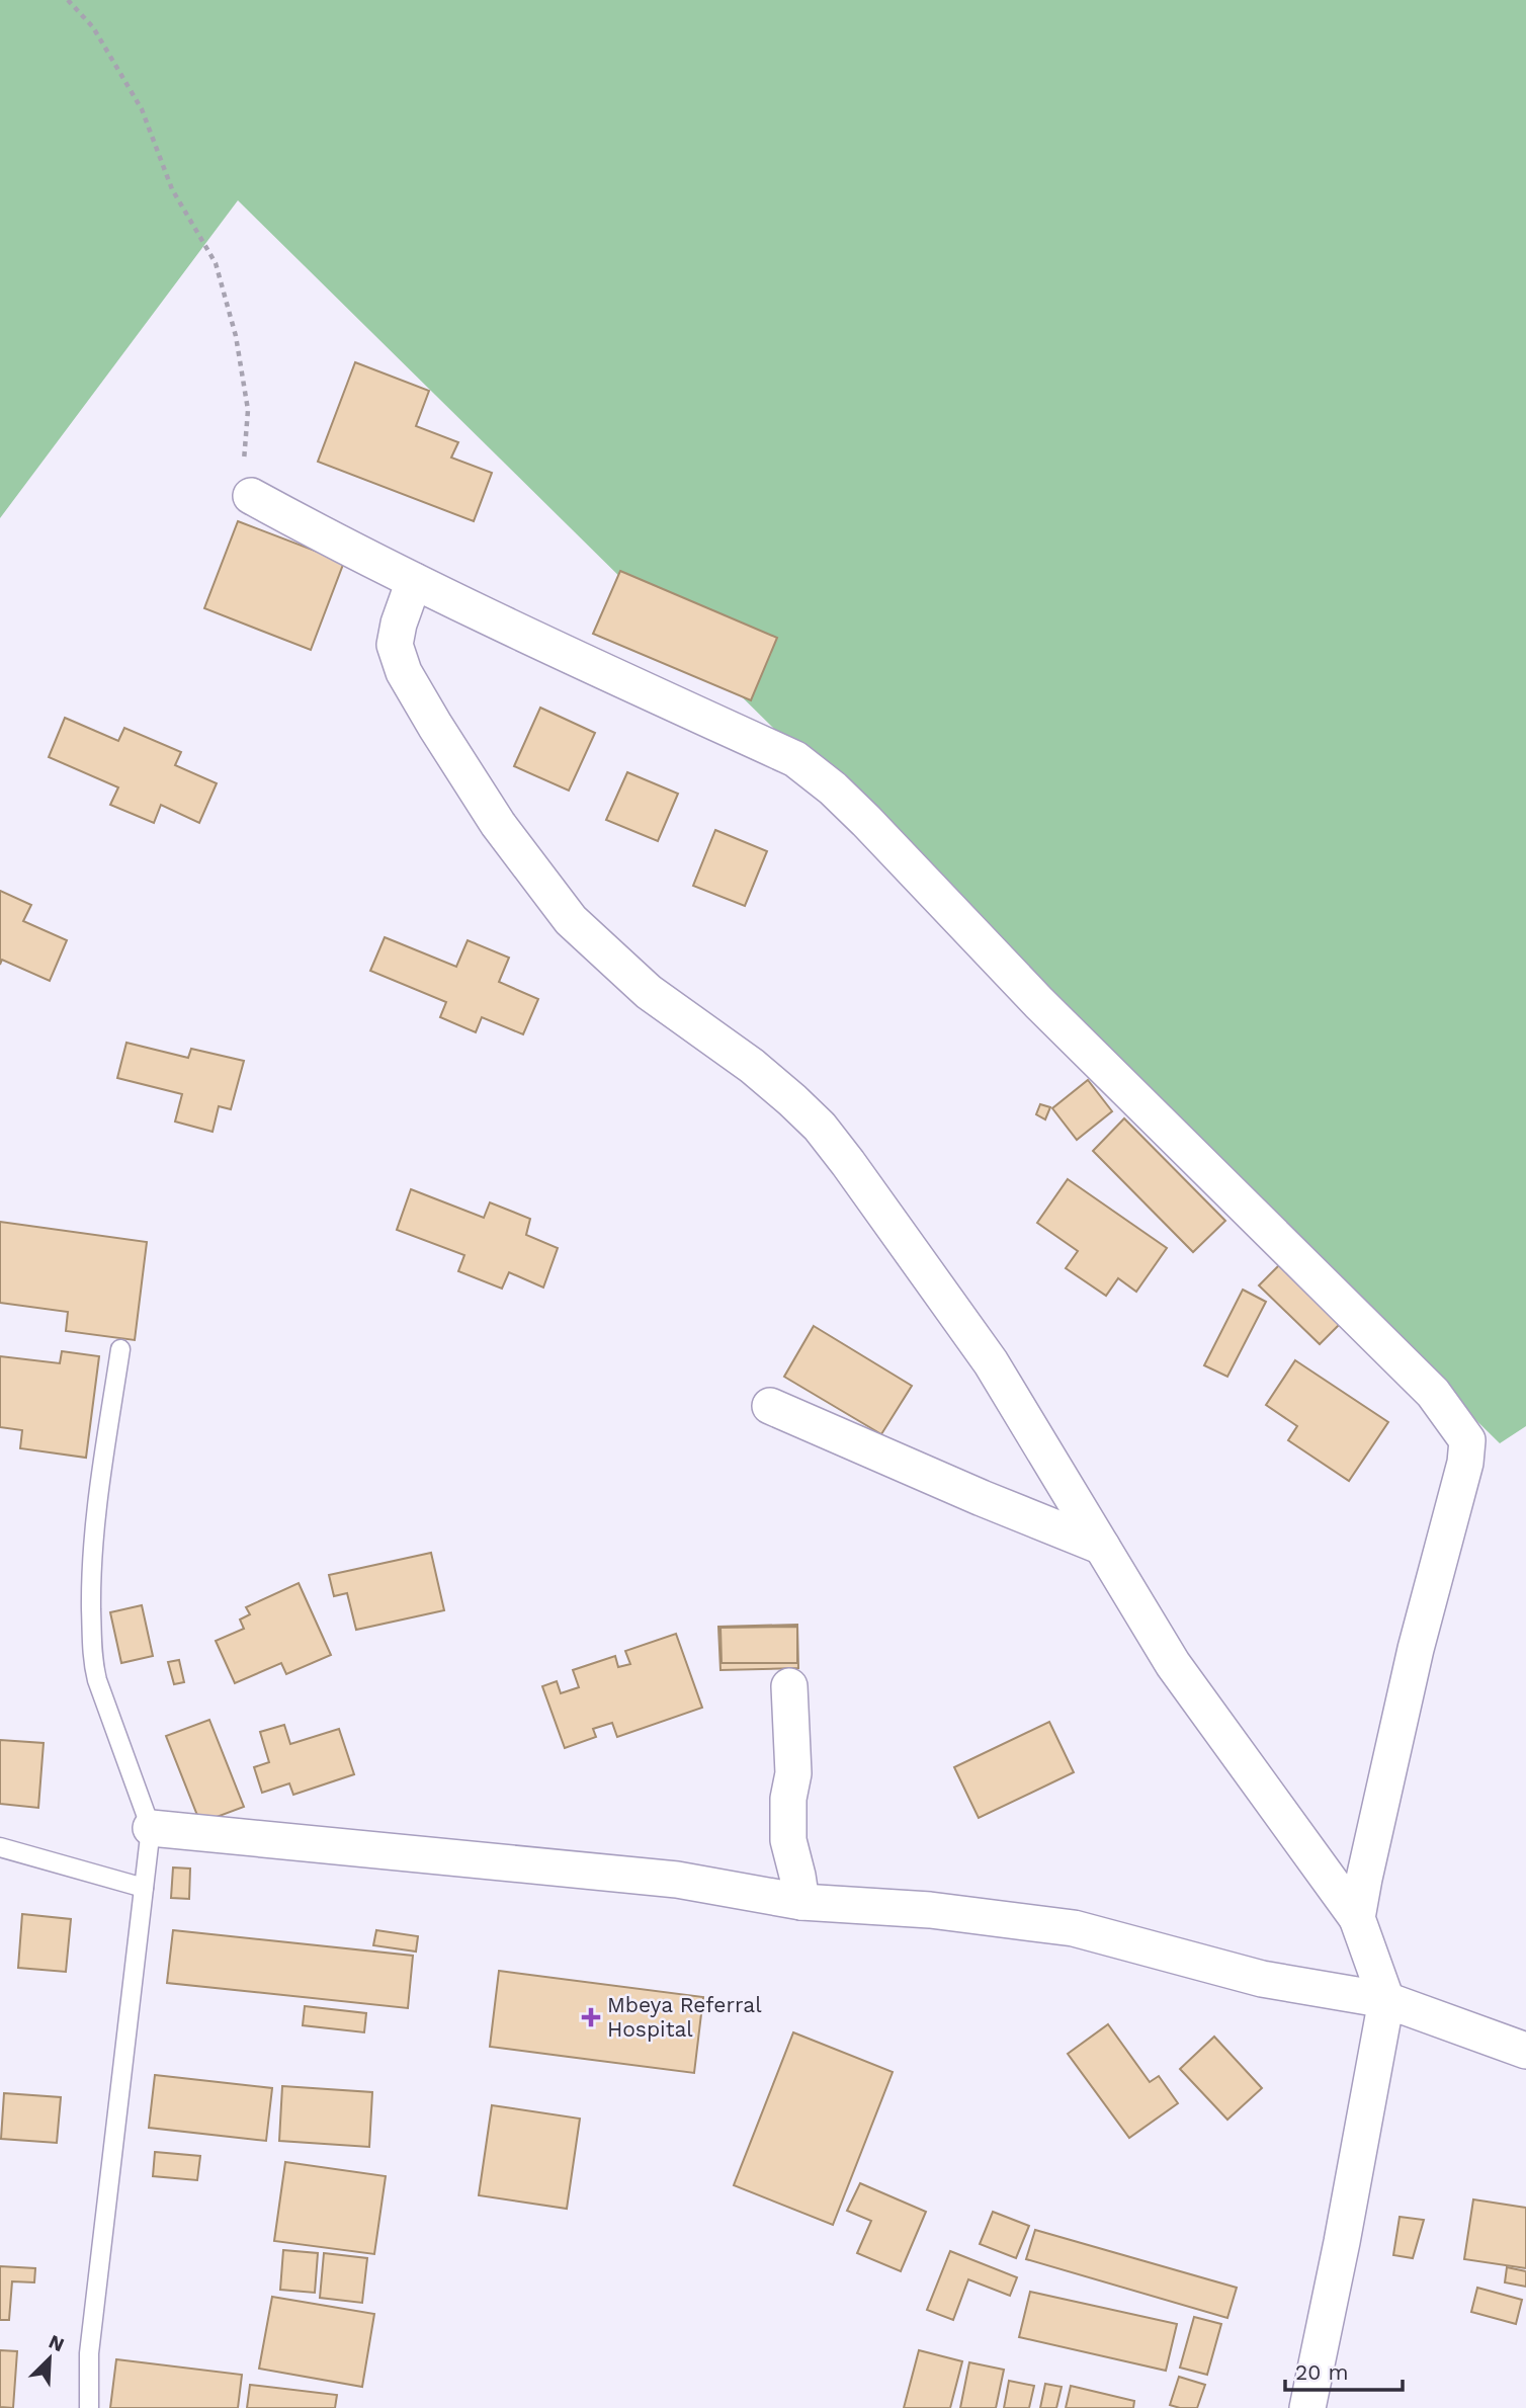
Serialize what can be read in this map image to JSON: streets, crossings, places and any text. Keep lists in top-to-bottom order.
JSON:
{
  "places": {
    "health": ["Mbeya Referral Hospital"]
  },
  "scale_bar": "20 m",
  "north": "top right"
}
